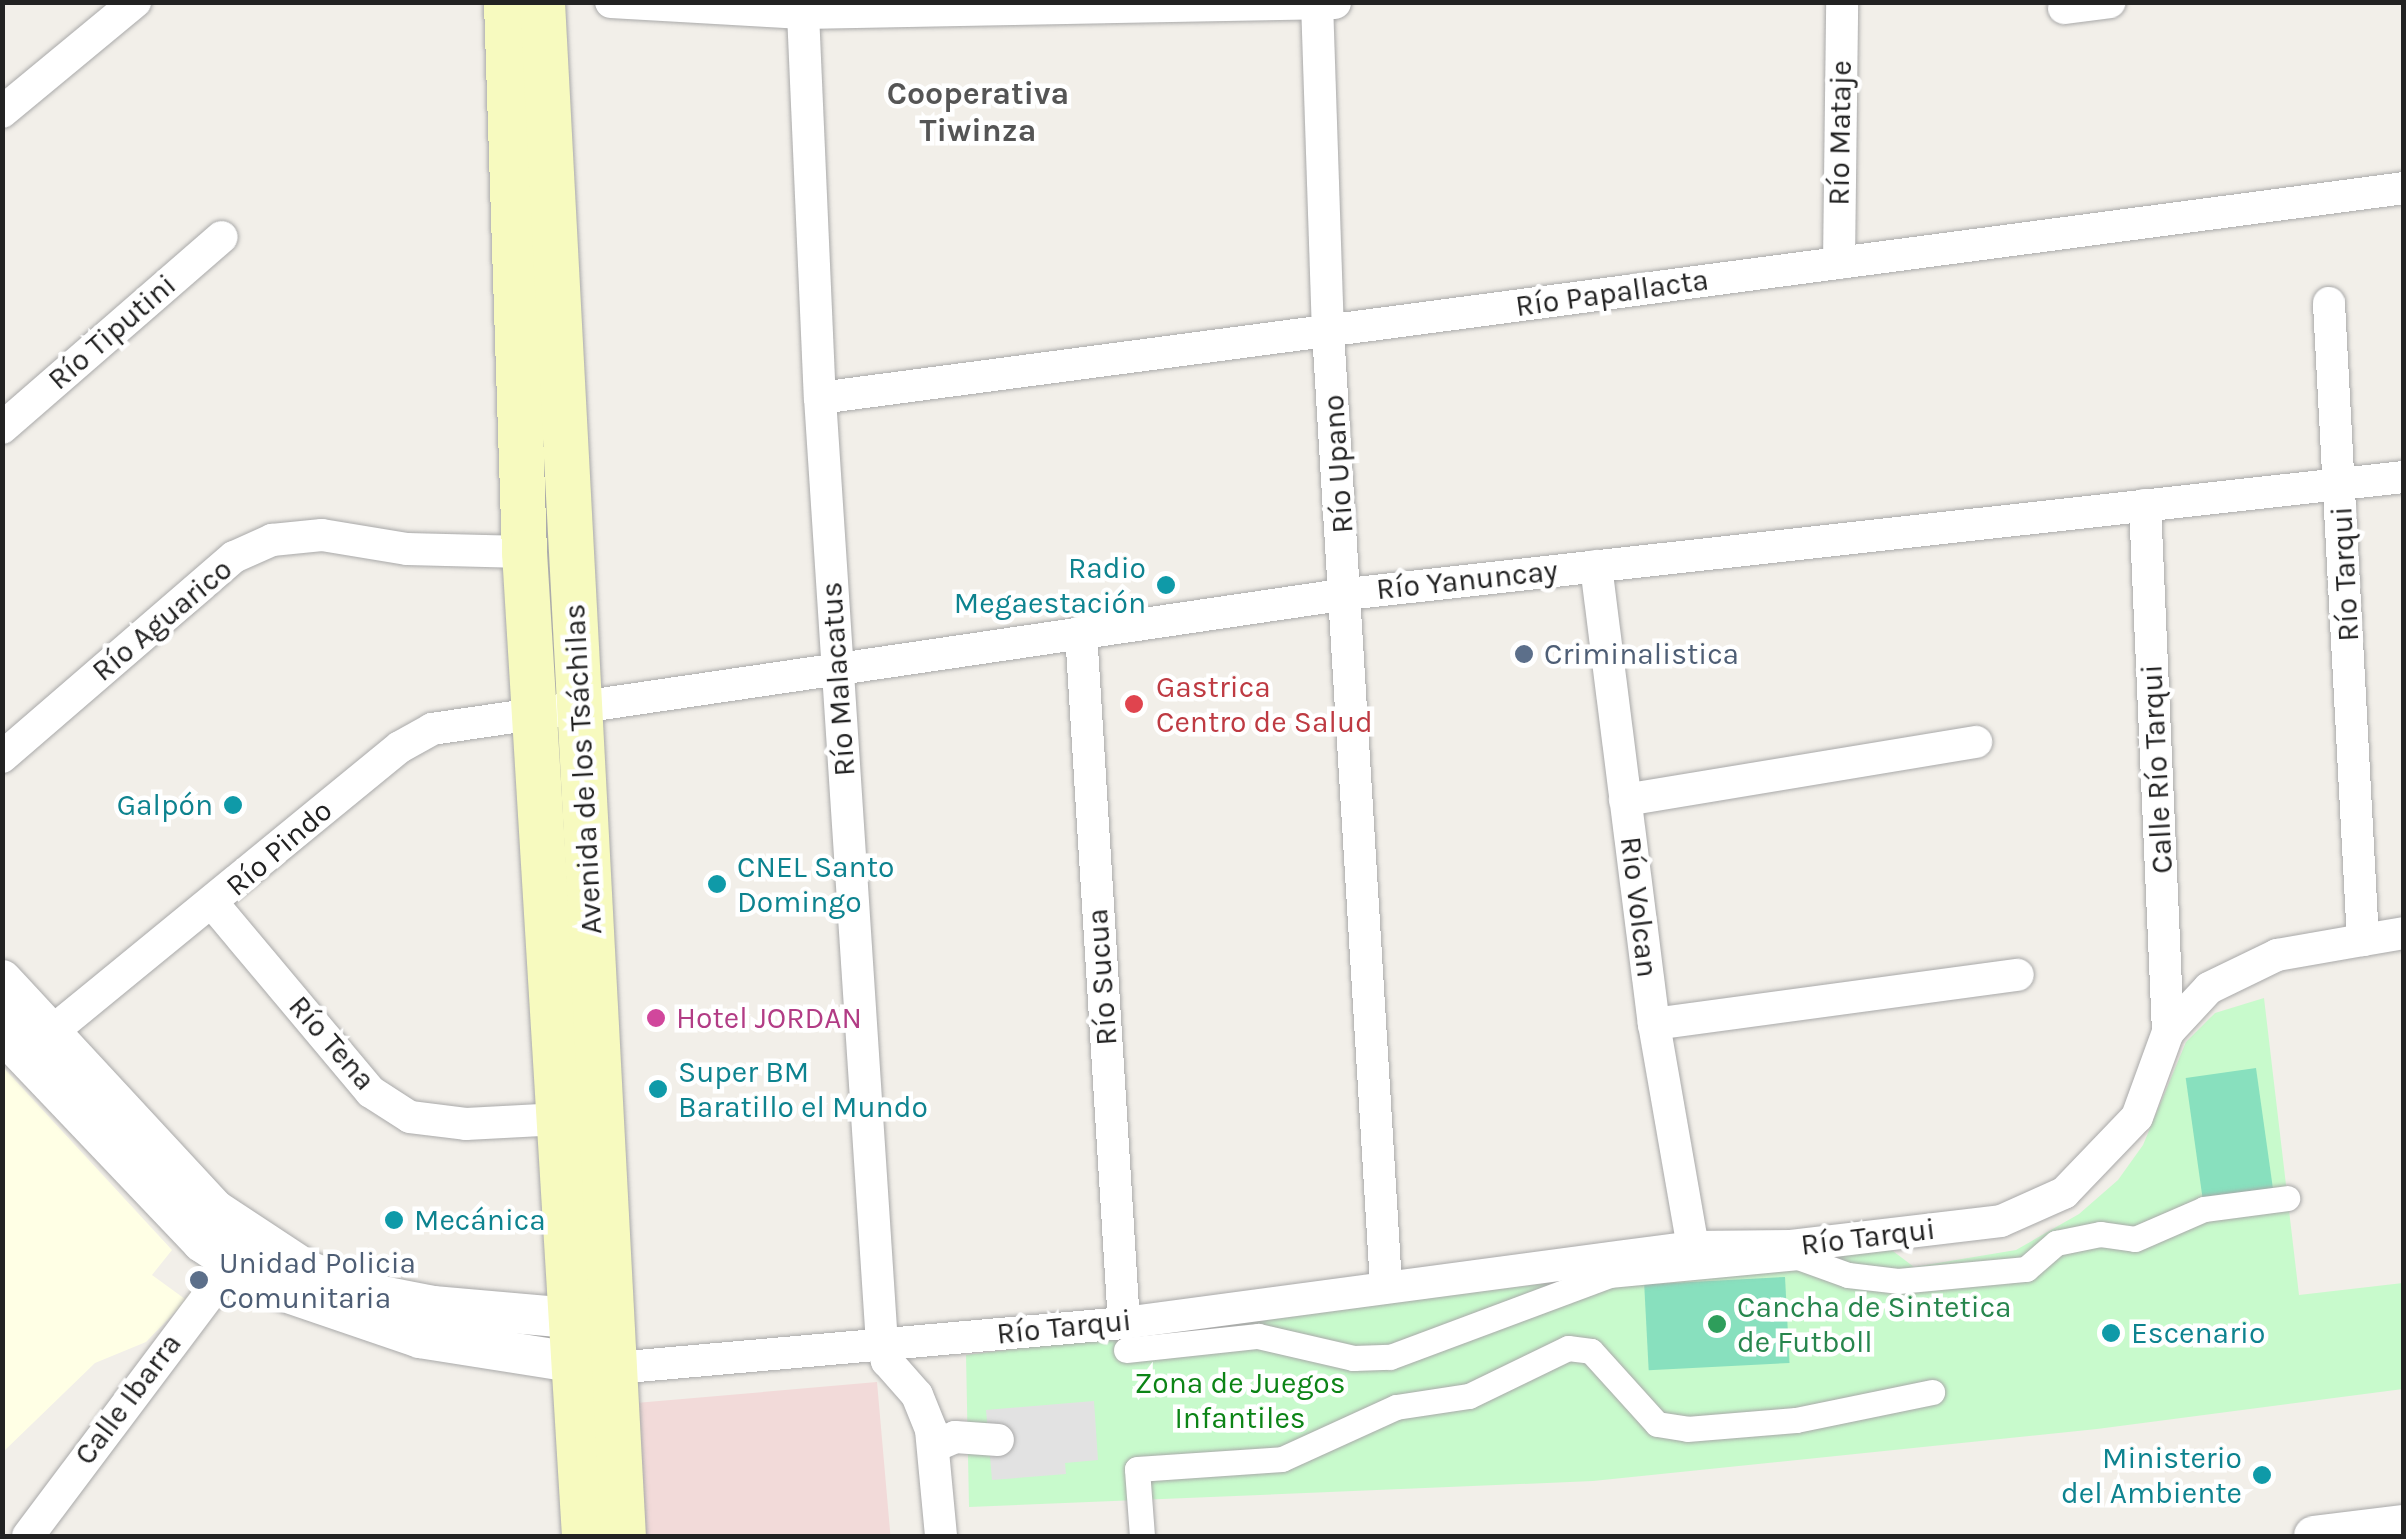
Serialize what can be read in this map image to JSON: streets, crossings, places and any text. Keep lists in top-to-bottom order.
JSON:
{
  "streets": {
    "main road": ["Avenida de los Tsáchilas"],
    "street": [
      "Río Mataje",
      "Río Papallacta",
      "Río Tiputini",
      "Río Upano",
      "Río Tarqui",
      "Río Yanuncay",
      "Río Aguarico",
      "Río Malacatus",
      "Calle Río Tarqui",
      "Río Pindo",
      "Río Volcan",
      "Río Sucua",
      "Río Tena",
      "Calle Ibarra"
    ]
  },
  "crossings": [
    ["Río Mataje", "Río Papallacta"],
    ["Río Papallacta", "Río Upano"],
    ["Río Papallacta", "Río Malacatus"],
    ["Río Upano", "Río Tarqui"],
    ["Río Upano", "Río Yanuncay"],
    ["Río Tarqui", "Río Yanuncay"],
    ["Río Tarqui", "Río Malacatus"],
    ["Río Tarqui", "Avenida de los Tsáchilas"],
    ["Río Tarqui", "Calle Río Tarqui"],
    ["Río Tarqui", "Río Volcan"],
    ["Río Tarqui", "Río Sucua"],
    ["Río Yanuncay", "Río Malacatus"],
    ["Río Yanuncay", "Avenida de los Tsáchilas"],
    ["Río Yanuncay", "Calle Río Tarqui"],
    ["Río Yanuncay", "Río Pindo"],
    ["Río Yanuncay", "Río Volcan"],
    ["Río Yanuncay", "Río Sucua"],
    ["Río Aguarico", "Avenida de los Tsáchilas"],
    ["Avenida de los Tsáchilas", "Río Pindo"],
    ["Avenida de los Tsáchilas", "Río Tena"],
    ["Río Pindo", "Río Tena"]
  ],
  "districts": ["Cooperativa Tiwinza"],
  "parks": ["Zona de Juegos Infantiles"],
  "places": [
    "Radio Megaestación",
    "Criminalistica",
    "Gastrica Centro de Salud",
    "Galpón",
    "CNEL Santo Domingo",
    "Hotel JORDAN",
    "Super BM Baratillo el Mundo",
    "Mecánica",
    "Unidad Policia Comunitaria",
    "Cancha de Sintetica de Futboll",
    "Escenario",
    "Ministerio del Ambiente"
  ]
}
